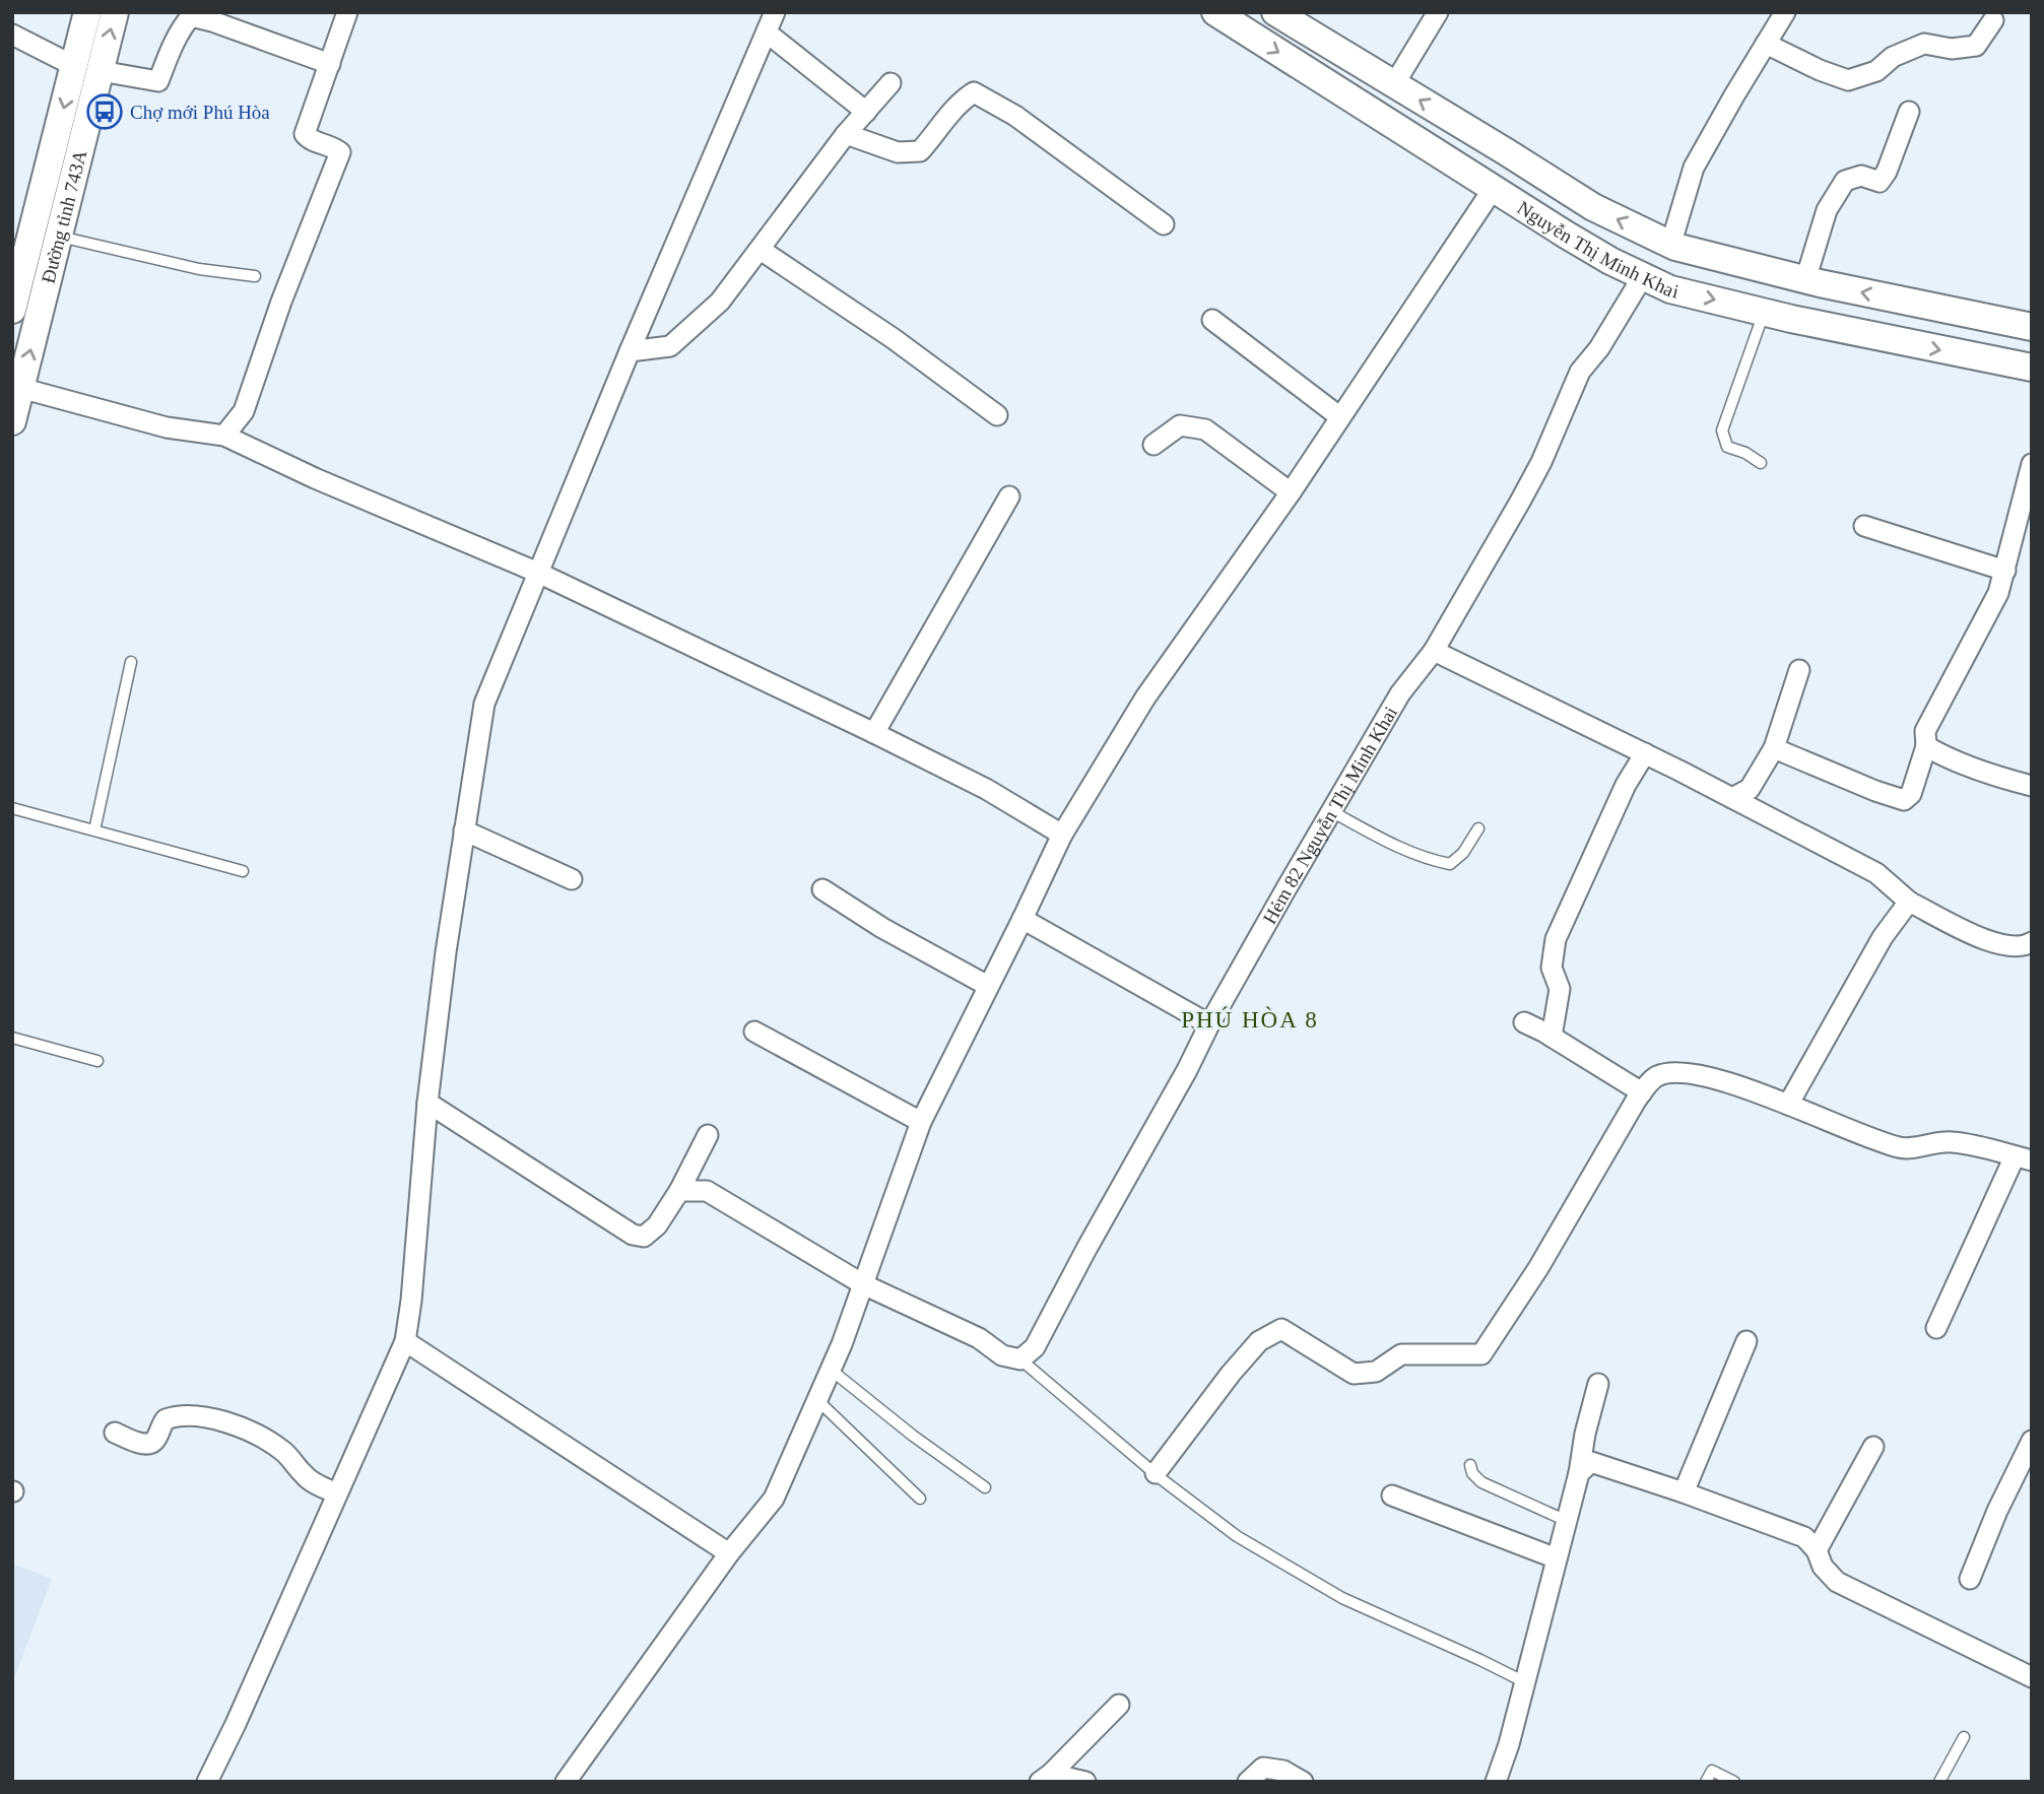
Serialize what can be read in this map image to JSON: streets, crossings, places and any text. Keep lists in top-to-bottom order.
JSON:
{
  "streets": {
    "main road": ["Đường tỉnh 743A", "Nguyễn Thị Minh Khai"],
    "street": ["Hẻm 82 Nguyễn Thị Minh Khai"]
  },
  "crossings": [
    ["Nguyễn Thị Minh Khai", "Hẻm 82 Nguyễn Thị Minh Khai"]
  ],
  "districts": ["PHÚ HÒA 8"],
  "places": {
    "bus stop": ["Chợ mới Phú Hòa"]
  }
}
